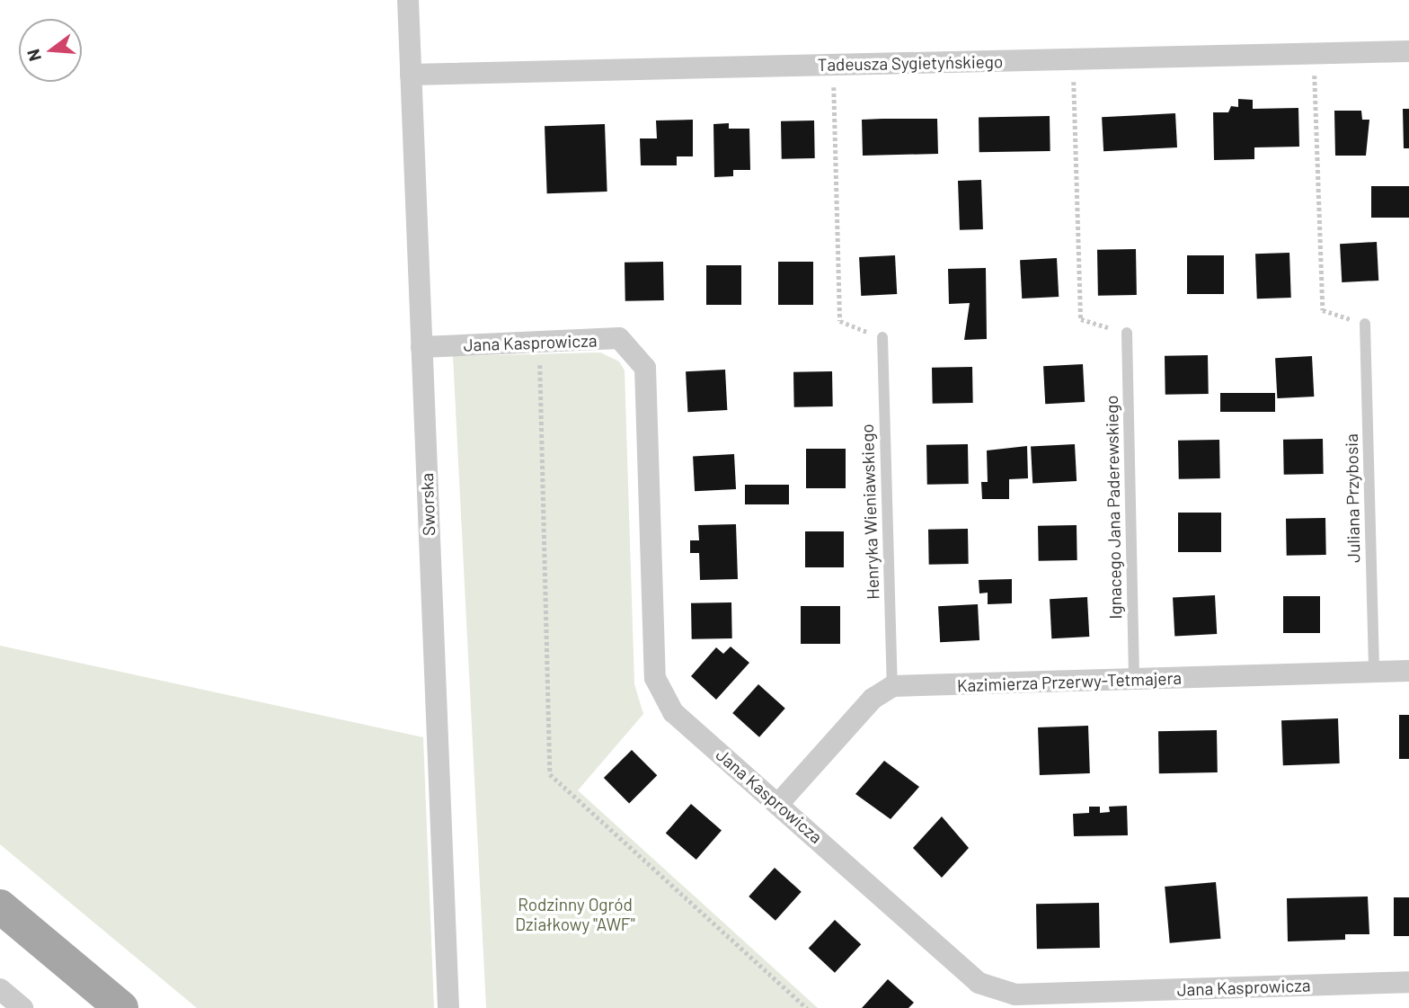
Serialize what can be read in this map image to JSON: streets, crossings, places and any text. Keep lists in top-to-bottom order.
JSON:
{
  "streets": {
    "street": [
      "Tadeusza Sygietyńskiego",
      "Jana Kasprowicza",
      "Sworska",
      "Kazimierza Przerwy-Tetmajera"
    ],
    "lane": ["Juliana Przybosia", "Ignacego Jana Paderewskiego", "Henryka Wieniawskiego"]
  },
  "crossings": [
    ["Tadeusza Sygietyńskiego", "Sworska"],
    ["Jana Kasprowicza", "Sworska"],
    ["Juliana Przybosia", "Kazimierza Przerwy-Tetmajera"],
    ["Ignacego Jana Paderewskiego", "Kazimierza Przerwy-Tetmajera"],
    ["Henryka Wieniawskiego", "Kazimierza Przerwy-Tetmajera"]
  ],
  "parks": ["Rodzinny Ogród Działkowy \"AWF\""],
  "north": "left"
}
